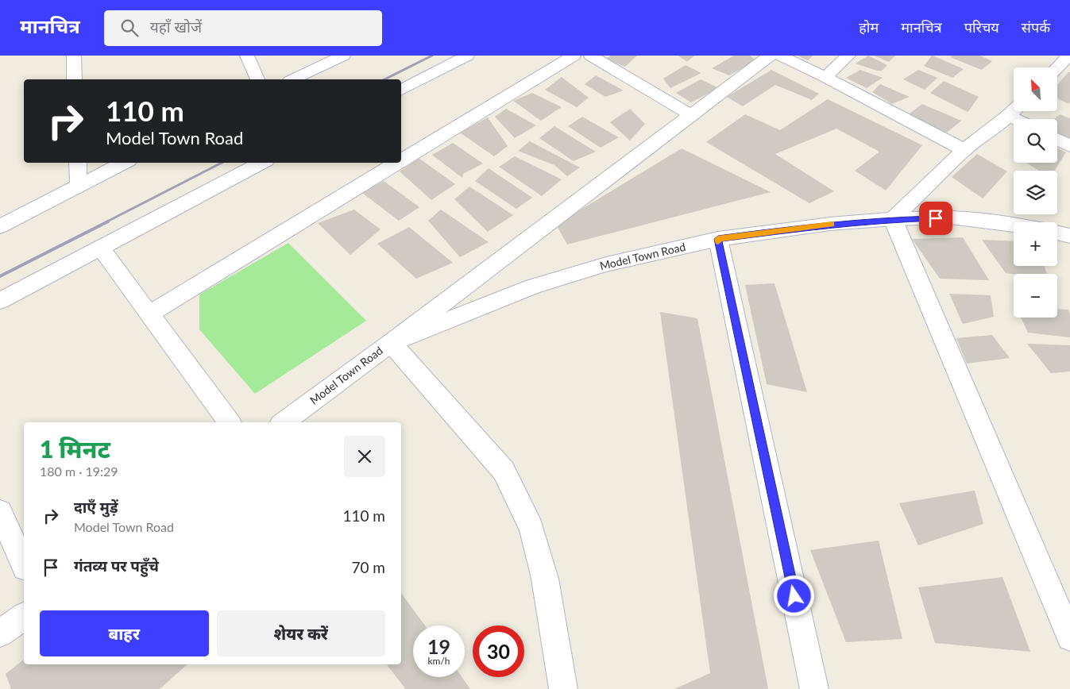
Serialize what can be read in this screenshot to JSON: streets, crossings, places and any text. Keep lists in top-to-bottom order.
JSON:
{
  "streets": {
    "street": ["Model Town Road"]
  },
  "north": "top left",
  "page": {
    "header": "मानचित्र",
    "search": "यहाँ खोजें",
    "nav": [
      "होम",
      "मानचित्र",
      "परिचय",
      "संपर्क"
    ],
    "map_buttons": ["+", "−"],
    "turn": ["110 m", "Model Town Road"],
    "heading": ["1 मिनट", "180 m · 19:29"],
    "list": [
      {
        "name": "दाएँ मुड़ें",
        "note": "Model Town Road",
        "value": "110 m"
      },
      {
        "name": "गंतव्य पर पहुँचे",
        "value": "70 m"
      }
    ],
    "buttons": ["बाहर", "शेयर करें"],
    "speed": "19 km/h",
    "limit": "30"
  }
}
